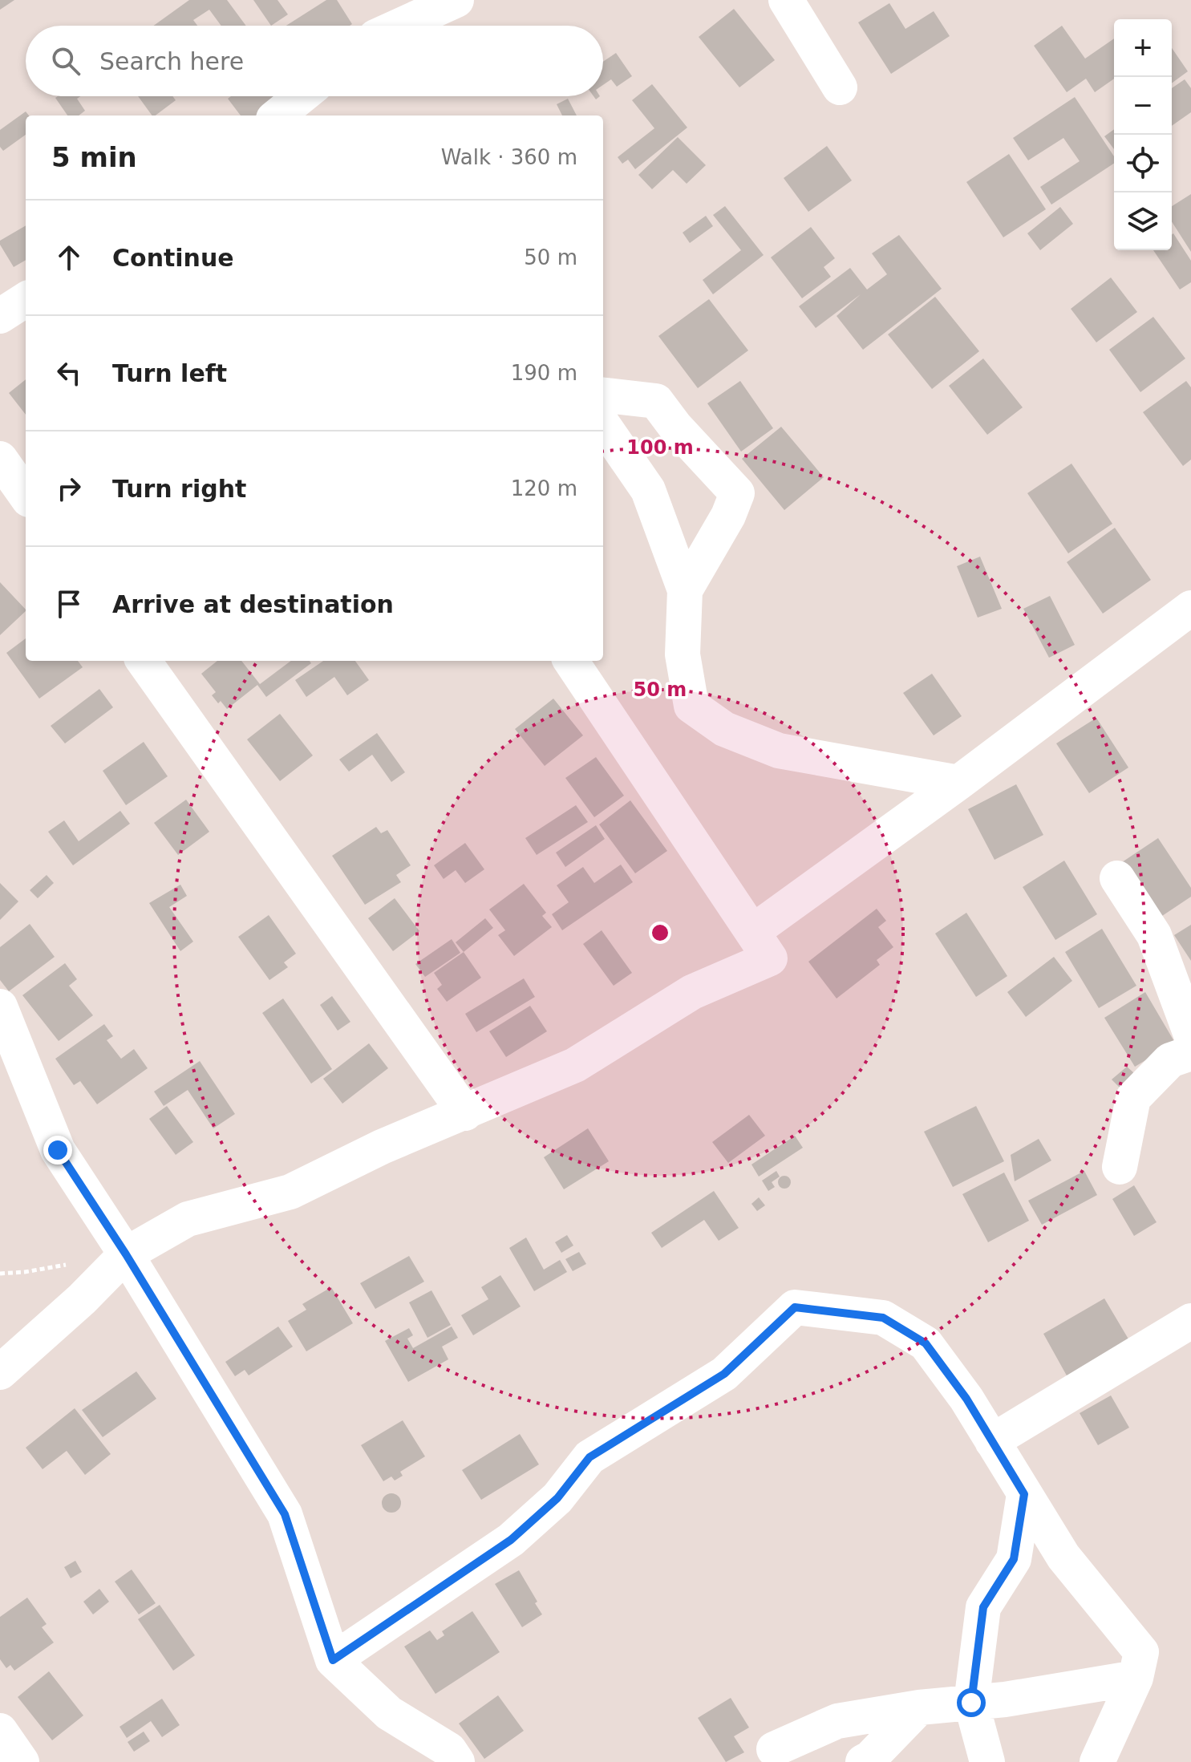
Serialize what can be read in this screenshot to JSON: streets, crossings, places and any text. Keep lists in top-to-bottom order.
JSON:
{
  "page": {
    "map_buttons": ["+", "−"],
    "search": "Search here",
    "heading": ["5 min", "Walk · 360 m"],
    "list": [
      ["Continue", "50 m"],
      ["Turn left", "190 m"],
      ["Turn right", "120 m"],
      "Arrive at destination"
    ]
  },
  "rings": ["100 m", "50 m"]
}
